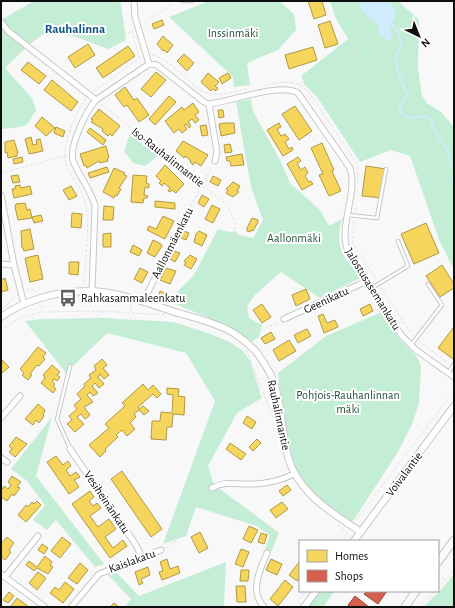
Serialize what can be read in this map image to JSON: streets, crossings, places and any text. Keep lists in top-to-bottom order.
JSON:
{
  "streets": {
    "street": [
      "Aallonmäenkatu",
      "Jalostusasemankatu",
      "Geenikatu",
      "Rauhalinnantie",
      "Voivalantie",
      "Vesiheinänkatu",
      "Kaislakatu"
    ],
    "path": ["Iso-Rauhalinnantie"]
  },
  "crossings": [
    ["Iso-Rauhalinnantie", "Aallonmäenkatu"],
    ["Iso-Rauhalinnantie", "Rauhalinnantie"],
    ["Aallonmäenkatu", "Rauhalinnantie"],
    ["Jalostusasemankatu", "Geenikatu"],
    ["Rauhalinnantie", "Voivalantie"],
    ["Vesiheinänkatu", "Kaislakatu"]
  ],
  "districts": ["Rauhalinna"],
  "parks": ["Inssinmäki", "Aallonmäki", "Pohjois-Rauhanlinnan mäki"],
  "places": {
    "bus stop": ["Rahkasammaleenkatu"]
  },
  "legend": ["Homes", "Shops"],
  "north": "bottom right"
}
